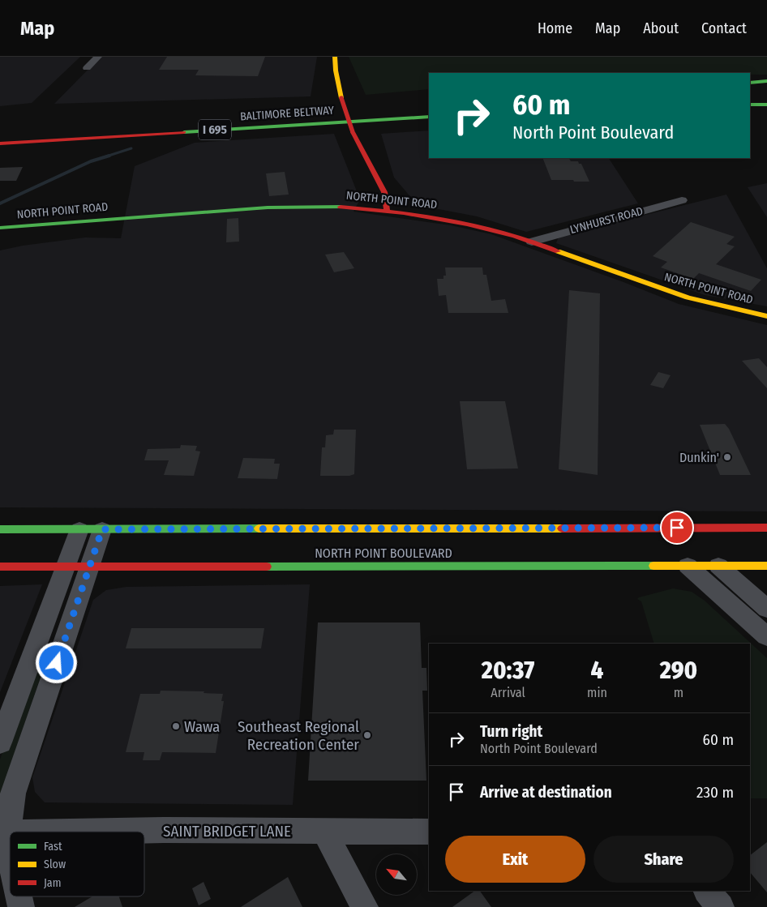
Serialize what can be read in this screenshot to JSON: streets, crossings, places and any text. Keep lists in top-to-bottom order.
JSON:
{
  "streets": {
    "main road": [
      "BALTIMORE BELTWAY",
      "I 695",
      "NORTH POINT ROAD",
      "NORTH POINT BOULEVARD"
    ],
    "street": ["LYNHURST ROAD", "SAINT BRIDGET LANE"]
  },
  "crossings": [
    ["NORTH POINT ROAD", "LYNHURST ROAD"]
  ],
  "places": ["Dunkin'", "Wawa", "Southeast Regional Recreation Center"],
  "legend": ["Fast", "Slow", "Jam"],
  "north": "top left",
  "page": {
    "header": "Map",
    "nav": [
      "Home",
      "Map",
      "About",
      "Contact"
    ],
    "turn": ["60 m", "North Point Boulevard"],
    "eta": [
      "20:37",
      "Arrival",
      "4",
      "min",
      "290",
      "m"
    ],
    "list": [
      {
        "name": "Turn right",
        "note": "North Point Boulevard",
        "value": "60 m"
      },
      {
        "name": "Arrive at destination",
        "value": "230 m"
      }
    ],
    "buttons": ["Exit", "Share"]
  }
}
